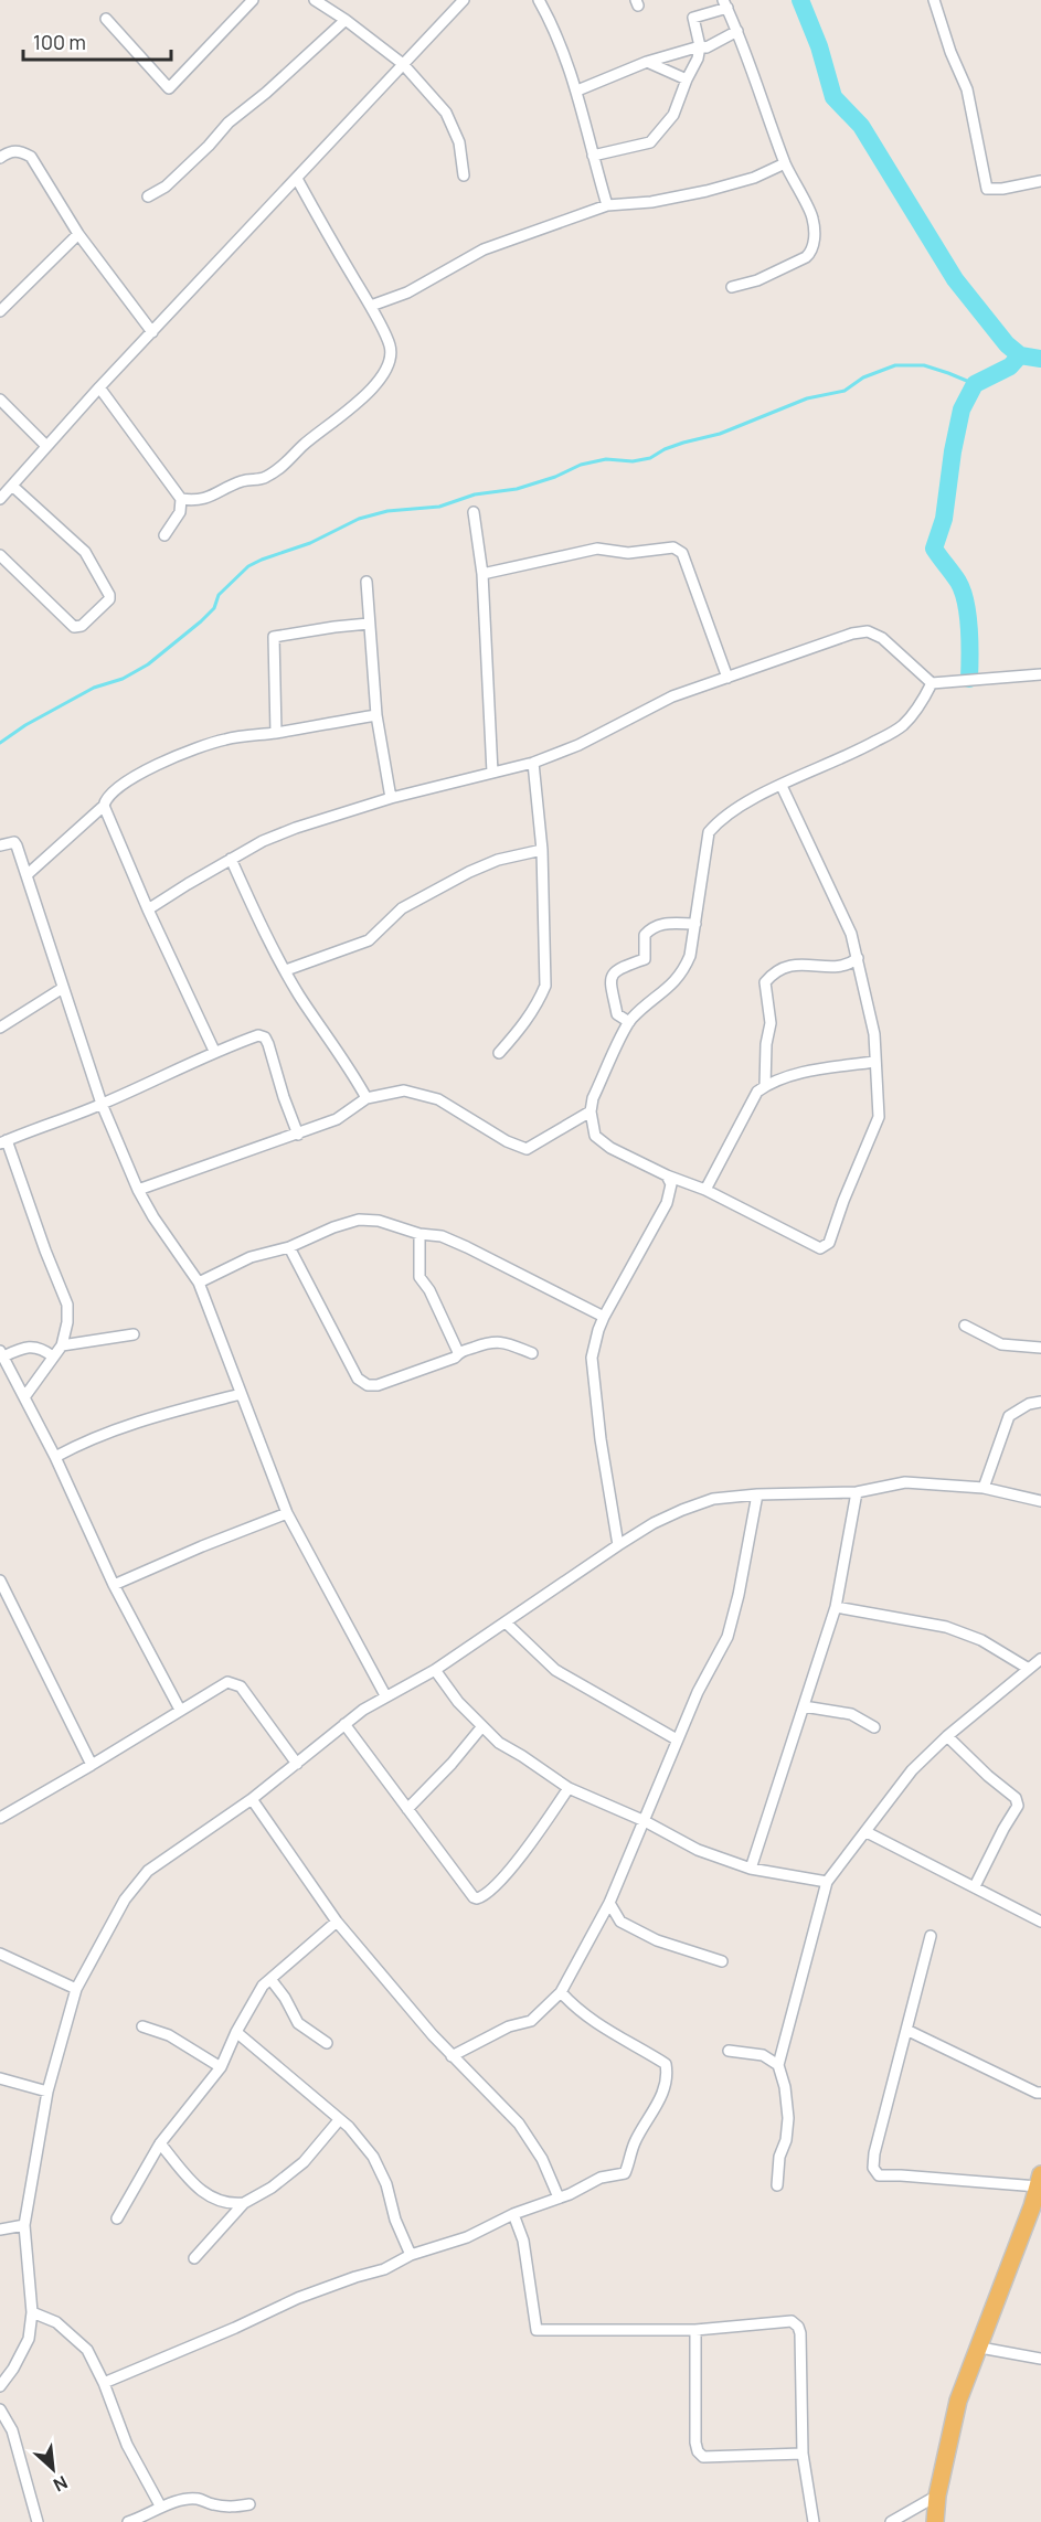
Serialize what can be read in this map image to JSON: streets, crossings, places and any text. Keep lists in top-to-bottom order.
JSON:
{
  "scale_bar": "100 m",
  "north": "bottom right"
}
